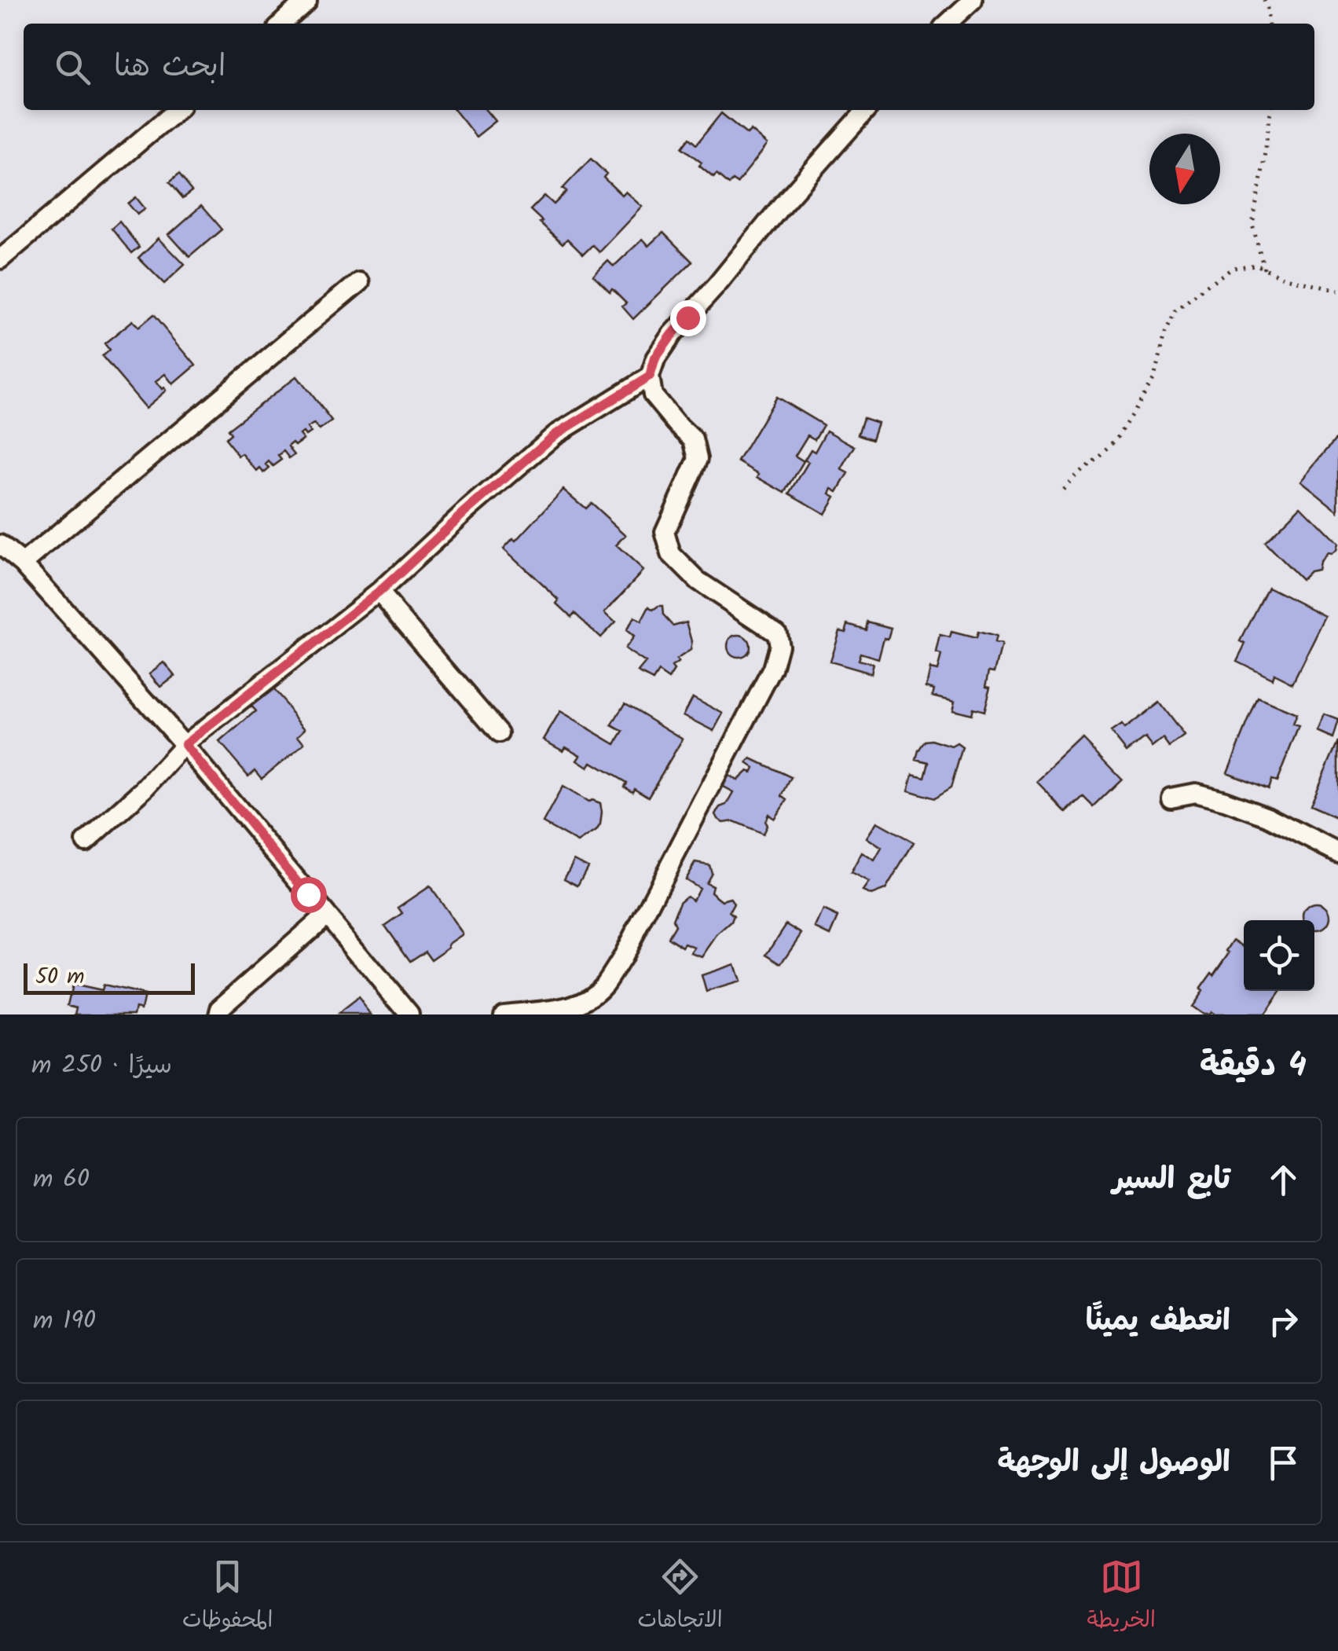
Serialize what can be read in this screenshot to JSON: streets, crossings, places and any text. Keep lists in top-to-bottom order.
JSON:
{
  "scale_bar": "50 m",
  "north": "bottom",
  "page": {
    "search": "ابحث هنا",
    "scale": "50 m",
    "heading": ["4 دقيقة", "سيرًا · 250 m"],
    "list": [
      ["تابع السير", "60 m"],
      ["انعطف يمينًا", "190 m"],
      "الوصول إلى الوجهة"
    ],
    "nav": ["الخريطة", "الاتجاهات", "المحفوظات"]
  }
}
